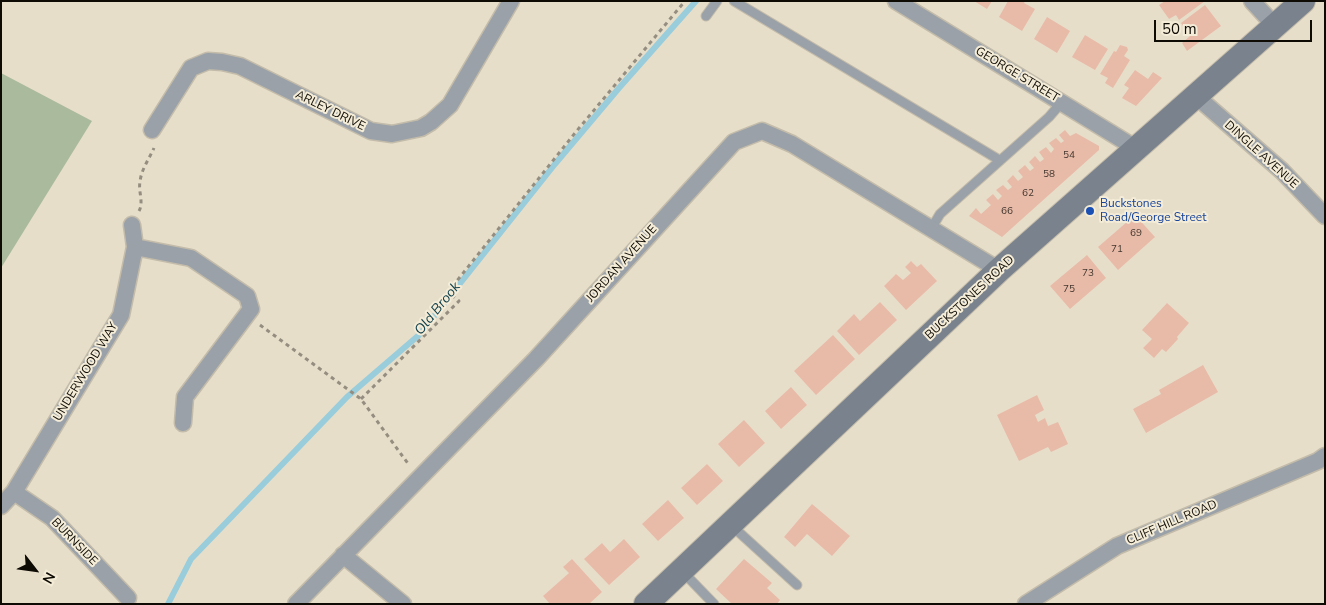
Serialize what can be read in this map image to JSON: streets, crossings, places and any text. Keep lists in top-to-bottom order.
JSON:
{
  "streets": {
    "main road": ["BUCKSTONES ROAD"],
    "street": [
      "GEORGE STREET",
      "ARLEY DRIVE",
      "DINGLE AVENUE",
      "JORDAN AVENUE",
      "UNDERWOOD WAY",
      "CLIFF HILL ROAD",
      "BURNSIDE"
    ]
  },
  "crossings": [
    ["GEORGE STREET", "BUCKSTONES ROAD"],
    ["DINGLE AVENUE", "BUCKSTONES ROAD"],
    ["JORDAN AVENUE", "BUCKSTONES ROAD"],
    ["UNDERWOOD WAY", "BURNSIDE"]
  ],
  "water": ["Old Brook"],
  "places": ["Buckstones Road/George Street"],
  "house_numbers": [
    "54",
    "58",
    "62",
    "66",
    "69",
    "71",
    "73",
    "75"
  ],
  "scale_bar": "50 m",
  "north": "bottom right"
}
